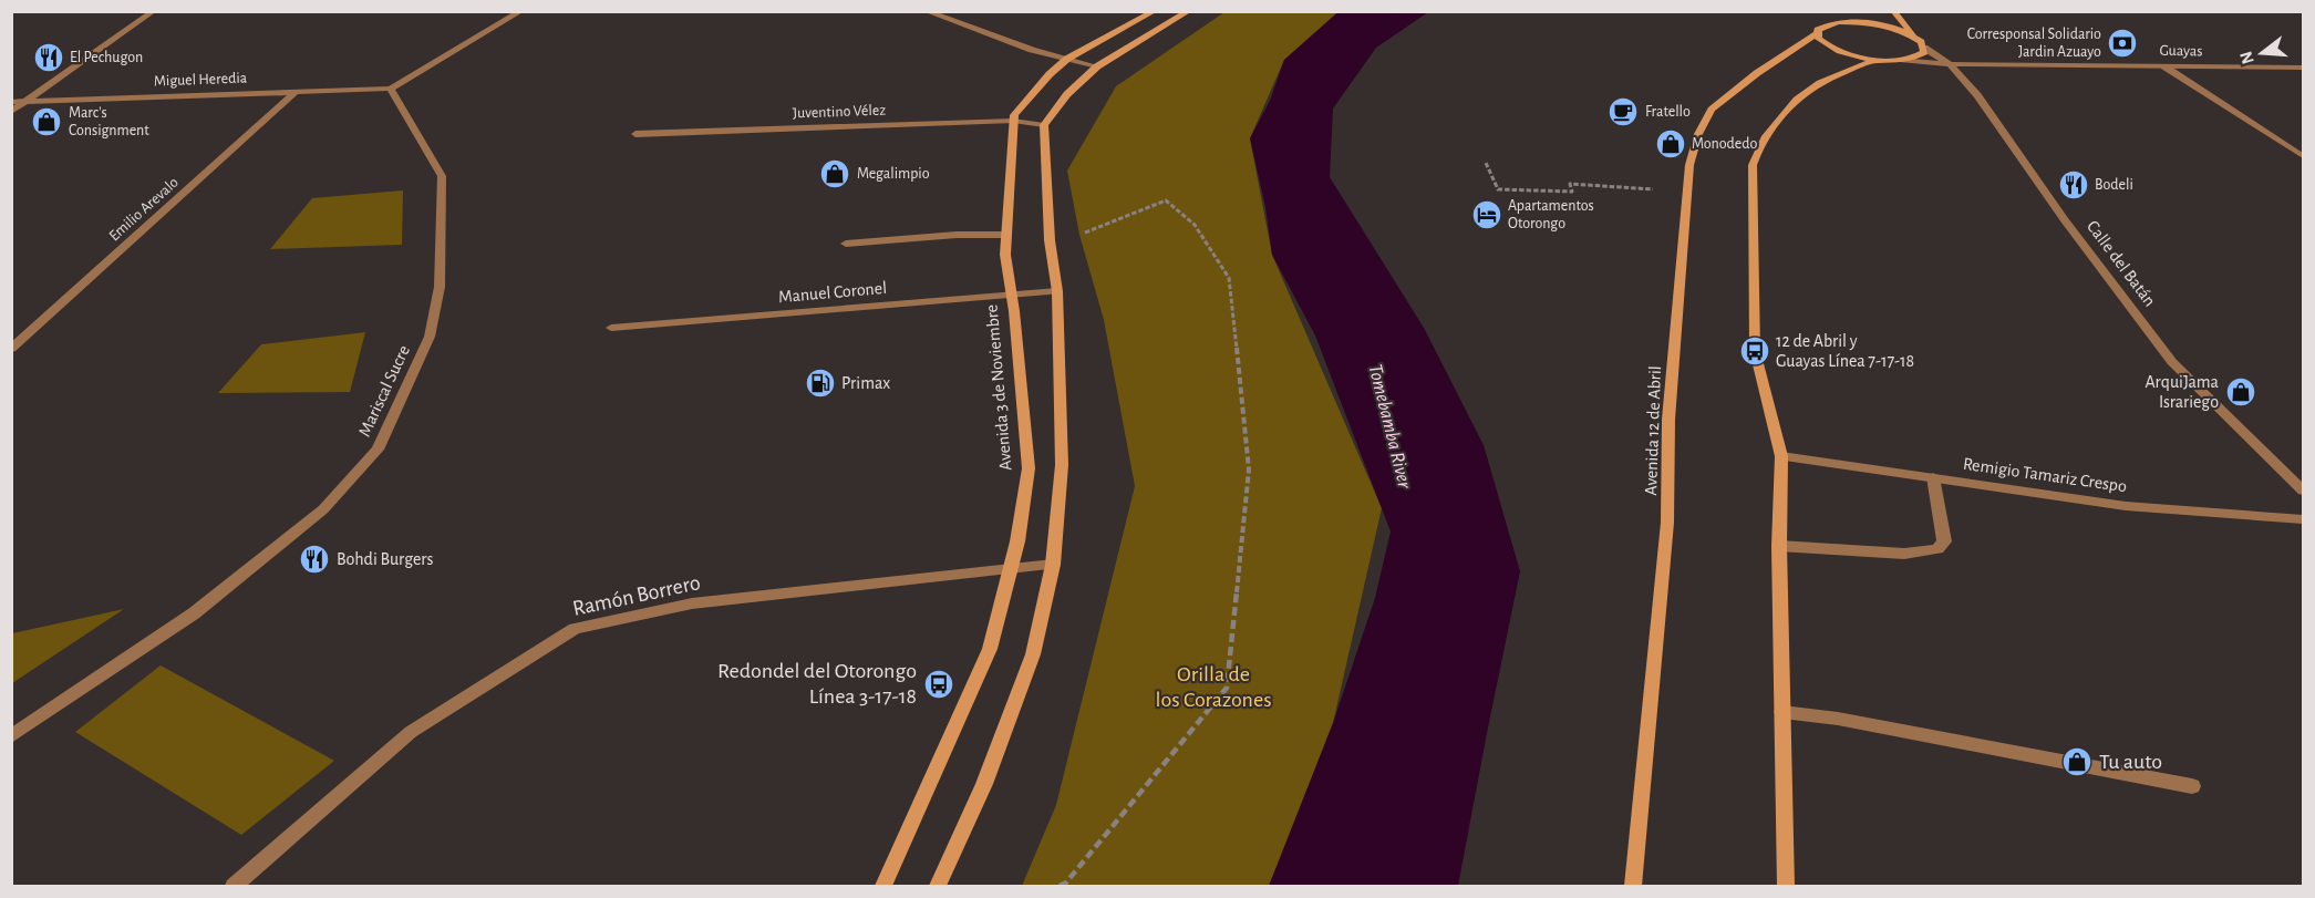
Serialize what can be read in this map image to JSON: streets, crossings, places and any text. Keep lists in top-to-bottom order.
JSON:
{
  "streets": {
    "main road": ["Avenida 3 de Noviembre", "Avenida 12 de Abril"],
    "street": [
      "Guayas",
      "Miguel Heredia",
      "Juventino Vélez",
      "Emilio Arevalo",
      "Calle del Batán",
      "Manuel Coronel",
      "Mariscal Sucre",
      "Remigio Tamariz Crespo",
      "Ramón Borrero"
    ]
  },
  "crossings": [
    ["Guayas", "Calle del Batán"],
    ["Miguel Heredia", "Emilio Arevalo"],
    ["Miguel Heredia", "Mariscal Sucre"],
    ["Juventino Vélez", "Avenida 3 de Noviembre"],
    ["Calle del Batán", "Avenida 12 de Abril"],
    ["Manuel Coronel", "Avenida 3 de Noviembre"],
    ["Avenida 3 de Noviembre", "Ramón Borrero"]
  ],
  "water": ["Tomebamba River"],
  "parks": ["Orilla de los Corazones"],
  "places": {
    "bank": ["Corresponsal Solidario Jardin Azuayo"],
    "restaurant": ["El Pechugon", "Bodeli", "Bohdi Burgers"],
    "cafe": ["Fratello"],
    "shop": [
      "Marc's Consignment",
      "Monodedo",
      "Megalimpio",
      "ArquiJama Israriego",
      "Tu auto"
    ],
    "hotel": ["Apartamentos Otorongo"],
    "bus stop": ["12 de Abril y Guayas Línea 7-17-18", "Redondel del Otorongo Línea 3-17-18"],
    "fuel station": ["Primax"]
  },
  "north": "left"
}
